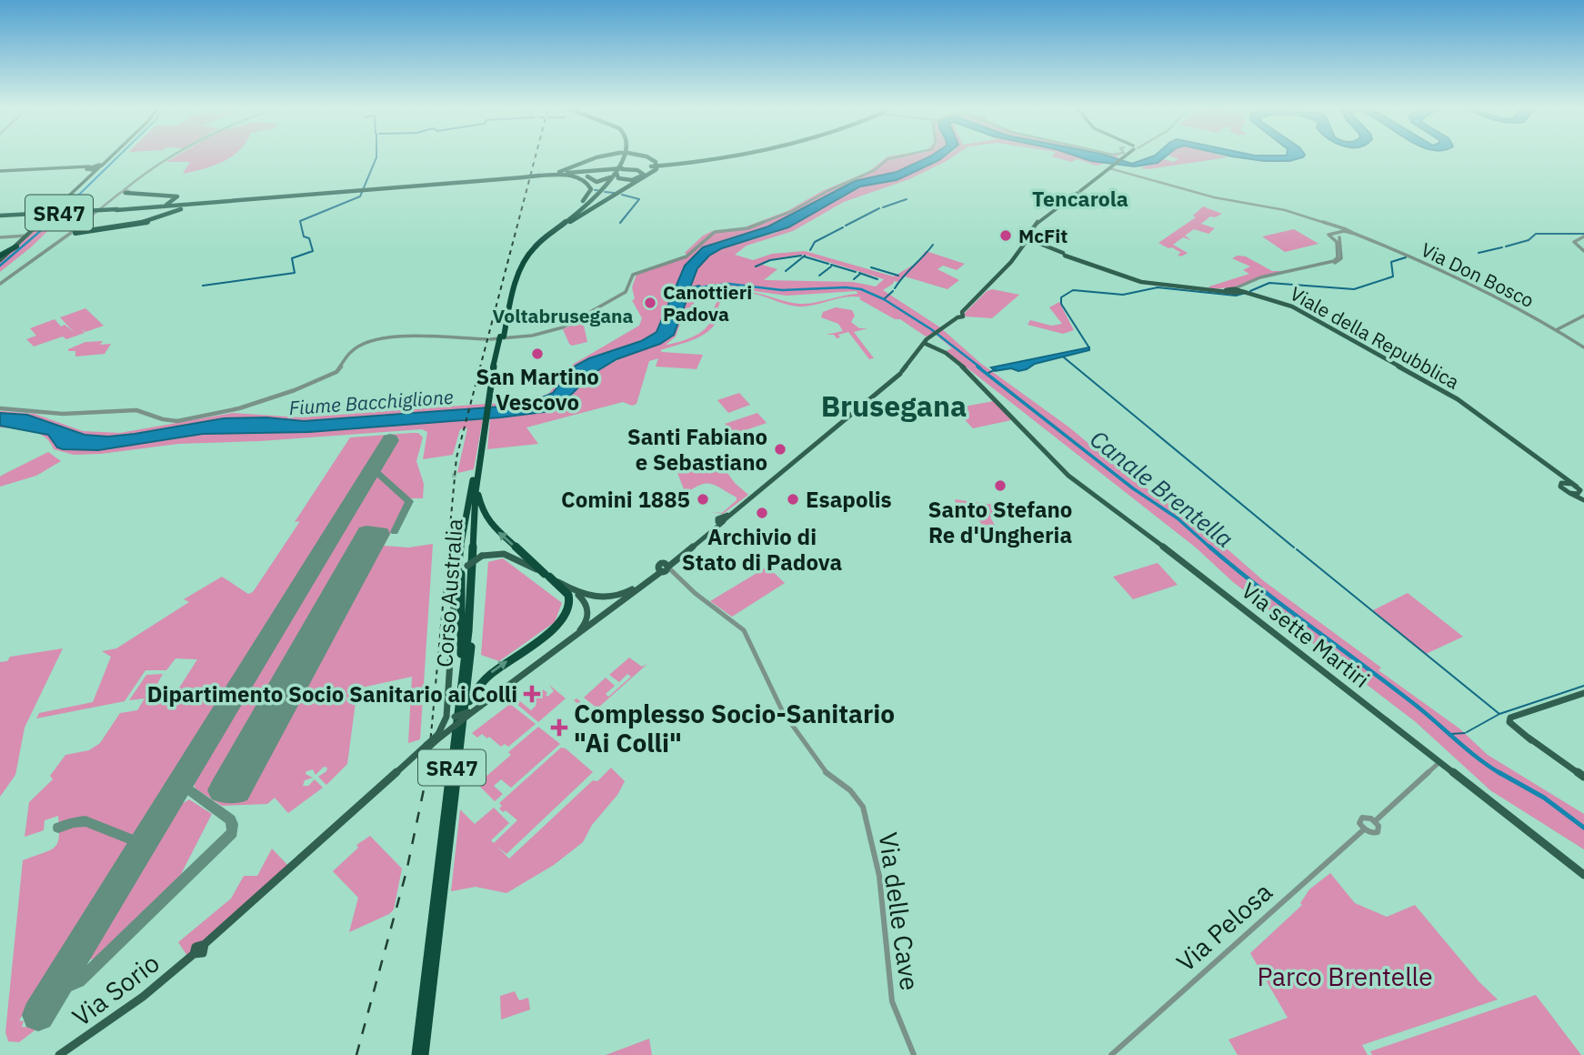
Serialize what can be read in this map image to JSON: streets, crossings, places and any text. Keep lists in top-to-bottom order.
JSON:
{
  "streets": {
    "highway": ["SR47", "Corso Australia"],
    "main road": ["Viale della Repubblica", "Via sette Martiri", "Via Sorio"],
    "street": ["Via Don Bosco", "Via delle Cave", "Via Pelosa"]
  },
  "crossings": [
    ["SR47", "Corso Australia"],
    ["Via sette Martiri", "Via Pelosa"]
  ],
  "districts": ["Tencarola", "Voltabrusegana", "Brusegana"],
  "water": ["Fiume Bacchiglione", "Canale Brentella"],
  "parks": ["Parco Brentelle"],
  "places": {
    "other": [
      "McFit",
      "Canottieri Padova",
      "San Martino Vescovo",
      "Santi Fabiano e Sebastiano",
      "Santo Stefano Re d'Ungheria",
      "Comini 1885",
      "Esapolis",
      "Archivio di Stato di Padova"
    ],
    "health": ["Dipartimento Socio Sanitario ai Colli", "Complesso Socio-Sanitario \"Ai Colli\""]
  }
}
